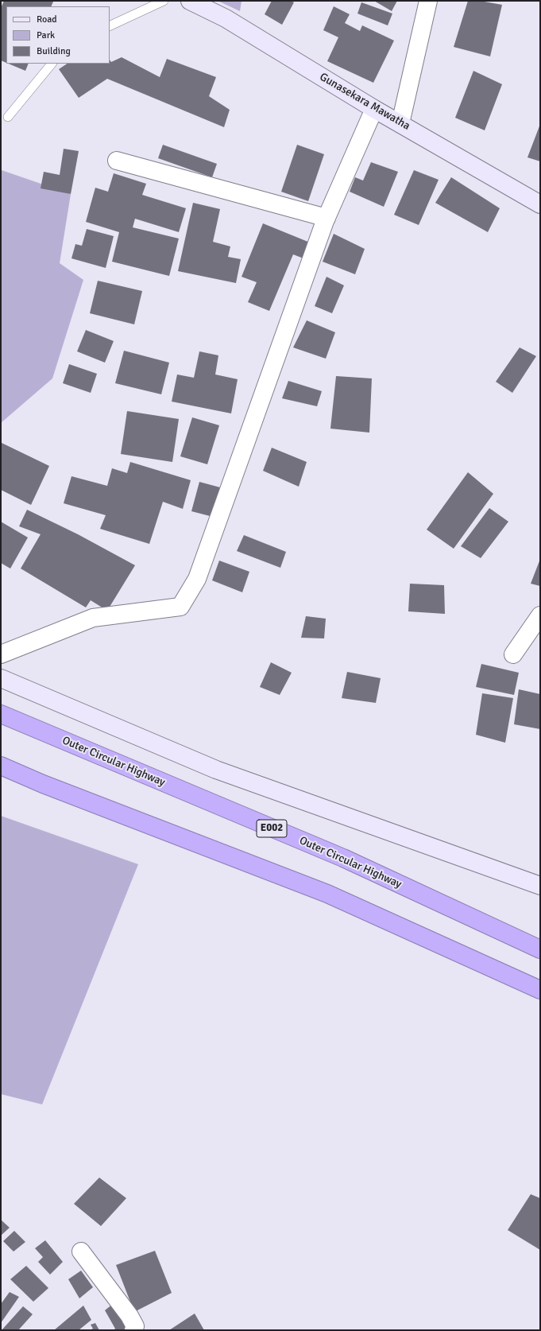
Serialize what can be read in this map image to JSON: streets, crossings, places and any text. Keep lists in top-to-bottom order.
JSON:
{
  "streets": {
    "highway": ["Outer Circular Highway", "E002"],
    "street": ["Gunasekara Mawatha"]
  },
  "legend": ["Road", "Park", "Building"]
}
